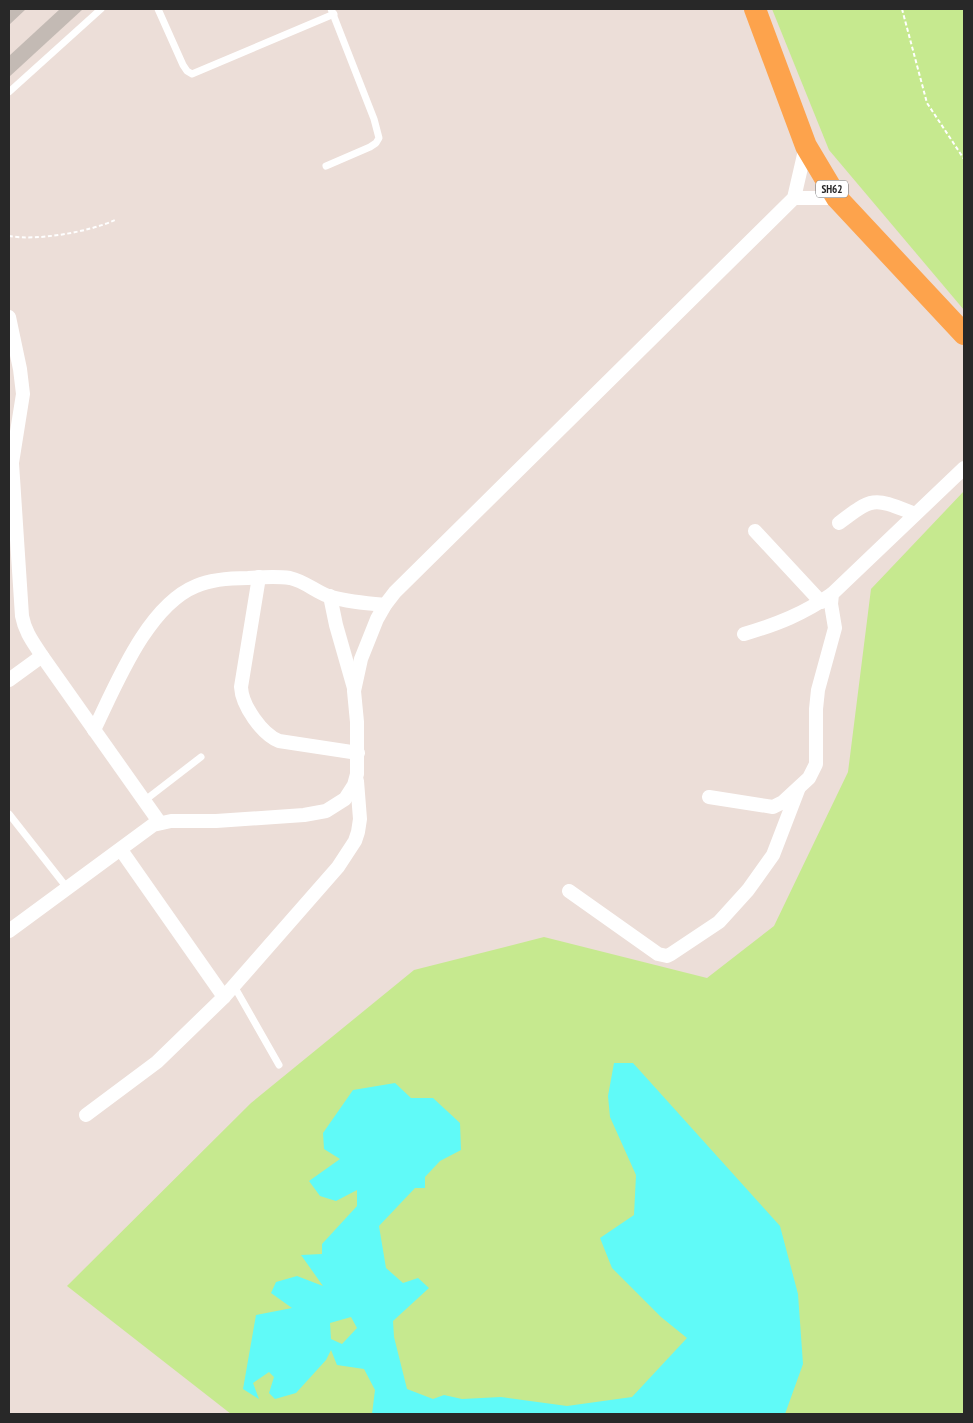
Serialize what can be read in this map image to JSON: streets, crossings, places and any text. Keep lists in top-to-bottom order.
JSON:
{
  "streets": {
    "main road": ["SH62"]
  }
}
